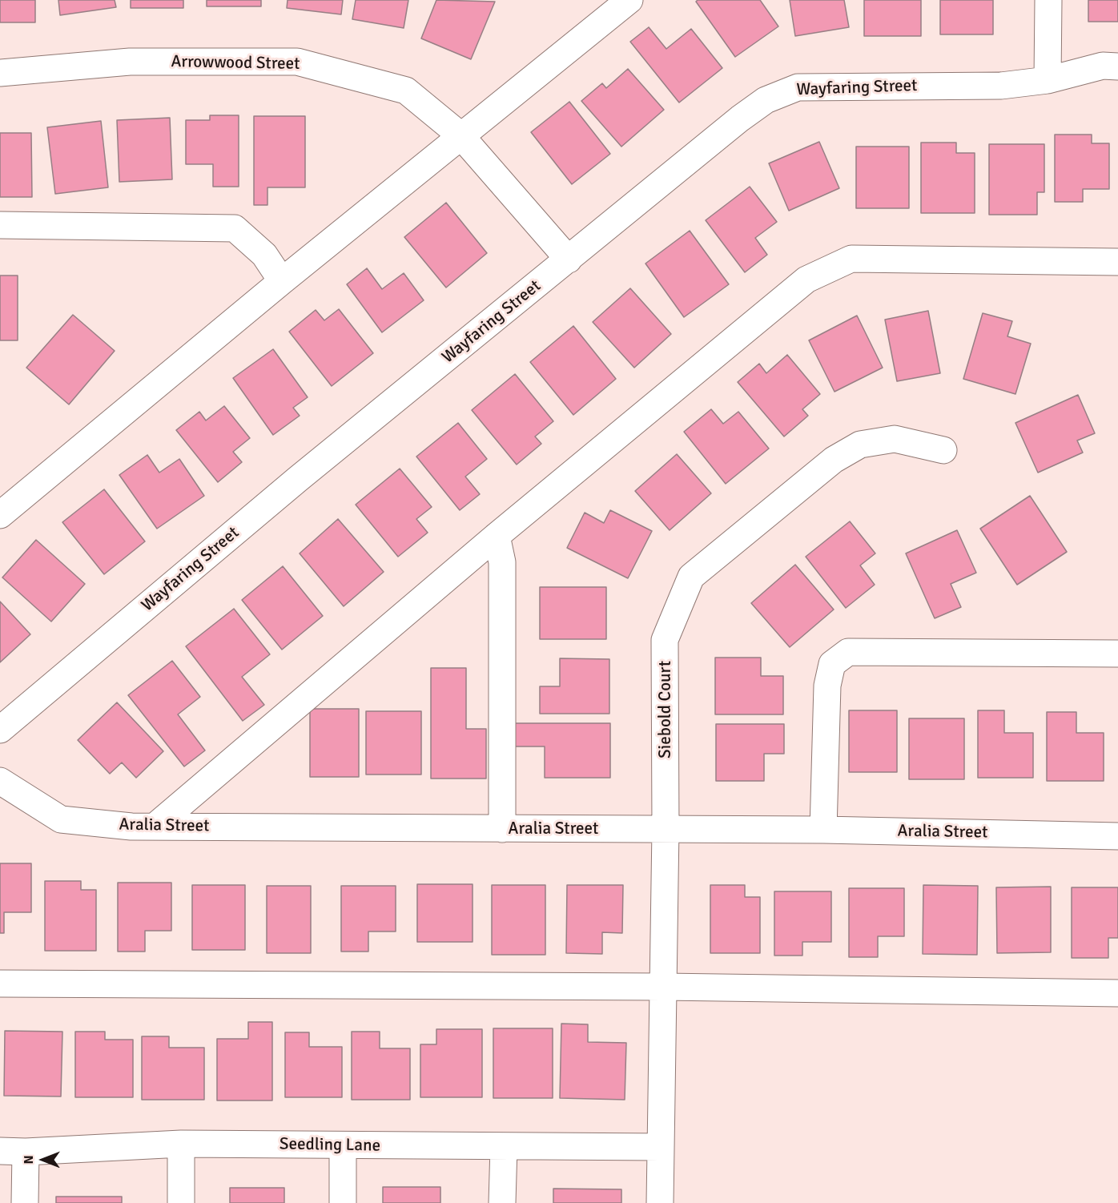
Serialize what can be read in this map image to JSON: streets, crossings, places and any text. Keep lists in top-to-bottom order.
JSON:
{
  "streets": {
    "street": [
      "Arrowwood Street",
      "Wayfaring Street",
      "Siebold Court",
      "Aralia Street",
      "Seedling Lane"
    ]
  },
  "crossings": [
    ["Arrowwood Street", "Wayfaring Street"],
    ["Siebold Court", "Aralia Street"],
    ["Siebold Court", "Seedling Lane"]
  ],
  "north": "left"
}
